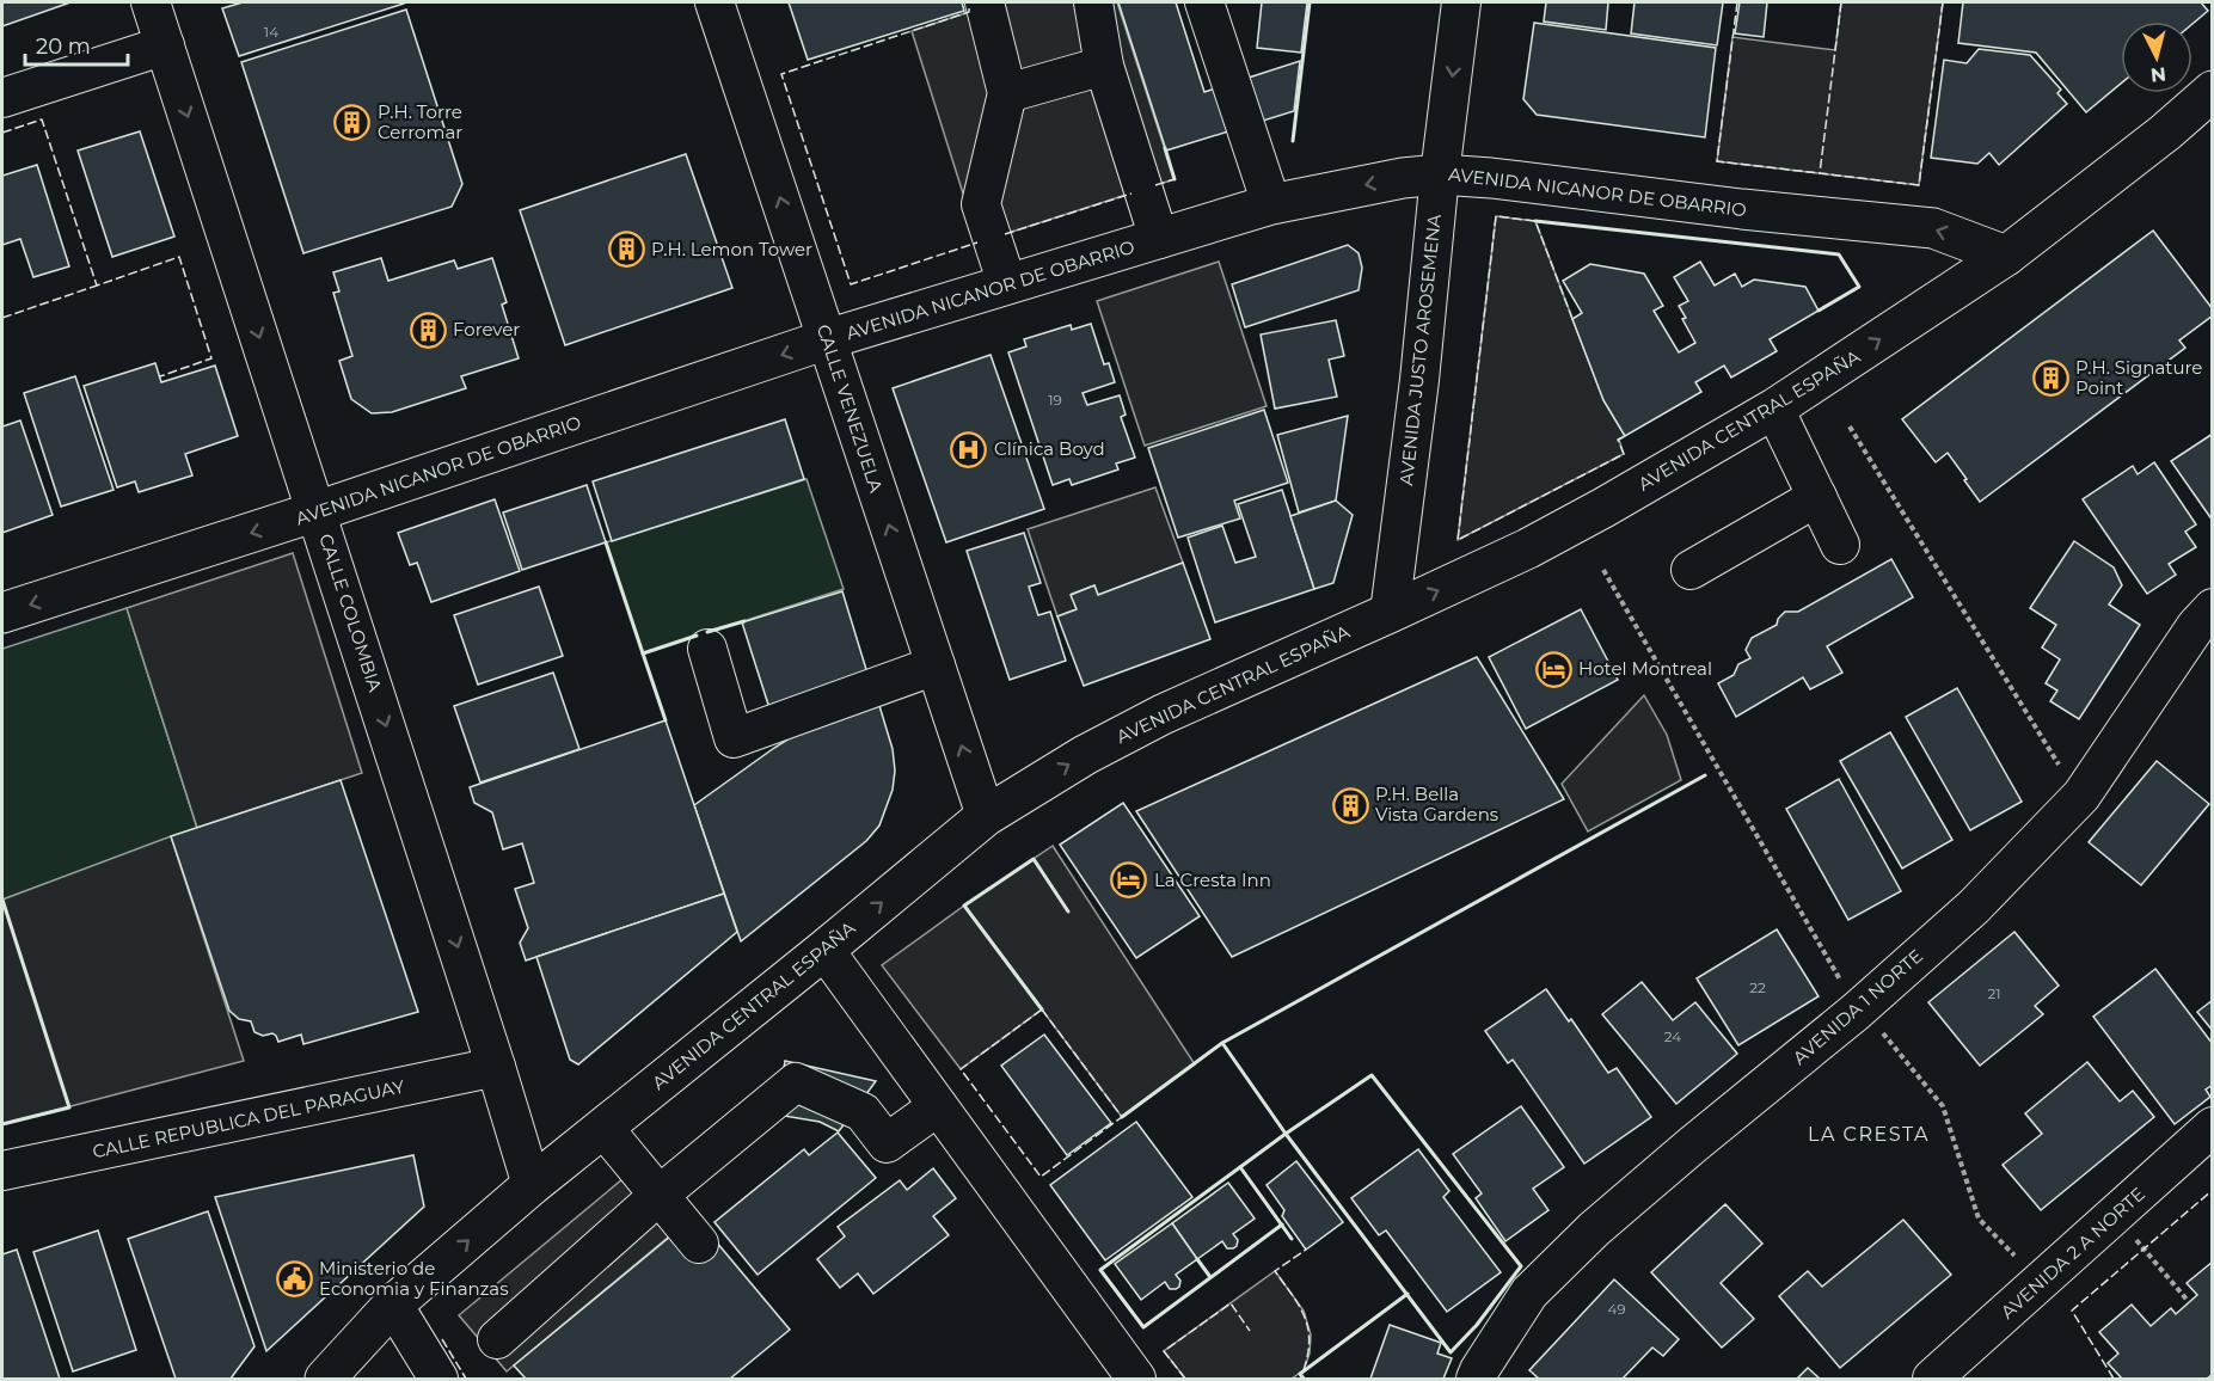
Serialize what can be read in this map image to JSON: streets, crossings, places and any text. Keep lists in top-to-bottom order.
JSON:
{
  "streets": {
    "main road": ["AVENIDA NICANOR DE OBARRIO", "AVENIDA CENTRAL ESPAÑA"],
    "street": [
      "AVENIDA JUSTO AROSEMENA",
      "CALLE VENEZUELA",
      "CALLE COLOMBIA",
      "AVENIDA 1 NORTE",
      "CALLE REPUBLICA DEL PARAGUAY",
      "AVENIDA 2 A NORTE"
    ]
  },
  "crossings": [
    ["AVENIDA NICANOR DE OBARRIO", "AVENIDA JUSTO AROSEMENA"],
    ["AVENIDA NICANOR DE OBARRIO", "CALLE VENEZUELA"],
    ["AVENIDA NICANOR DE OBARRIO", "AVENIDA CENTRAL ESPAÑA"],
    ["AVENIDA NICANOR DE OBARRIO", "CALLE COLOMBIA"],
    ["AVENIDA JUSTO AROSEMENA", "AVENIDA CENTRAL ESPAÑA"],
    ["CALLE VENEZUELA", "AVENIDA CENTRAL ESPAÑA"],
    ["AVENIDA CENTRAL ESPAÑA", "CALLE COLOMBIA"],
    ["CALLE COLOMBIA", "CALLE REPUBLICA DEL PARAGUAY"]
  ],
  "one_way": ["AVENIDA NICANOR DE OBARRIO", "AVENIDA CENTRAL ESPAÑA", "CALLE COLOMBIA"],
  "districts": ["LA CRESTA"],
  "places": {
    "building": [
      "P.H. Torre Cerromar",
      "P.H. Lemon Tower",
      "Forever",
      "P.H. Signature Point",
      "P.H. Bella Vista Gardens"
    ],
    "hospital": ["Clínica Boyd"],
    "hotel": ["Hotel Montreal", "La Cresta Inn"],
    "public building": ["Ministerio de Economia y Finanzas"]
  },
  "house_numbers": [
    "14",
    "19",
    "22",
    "21",
    "24",
    "49"
  ],
  "scale_bar": "20 m",
  "north": "bottom"
}
